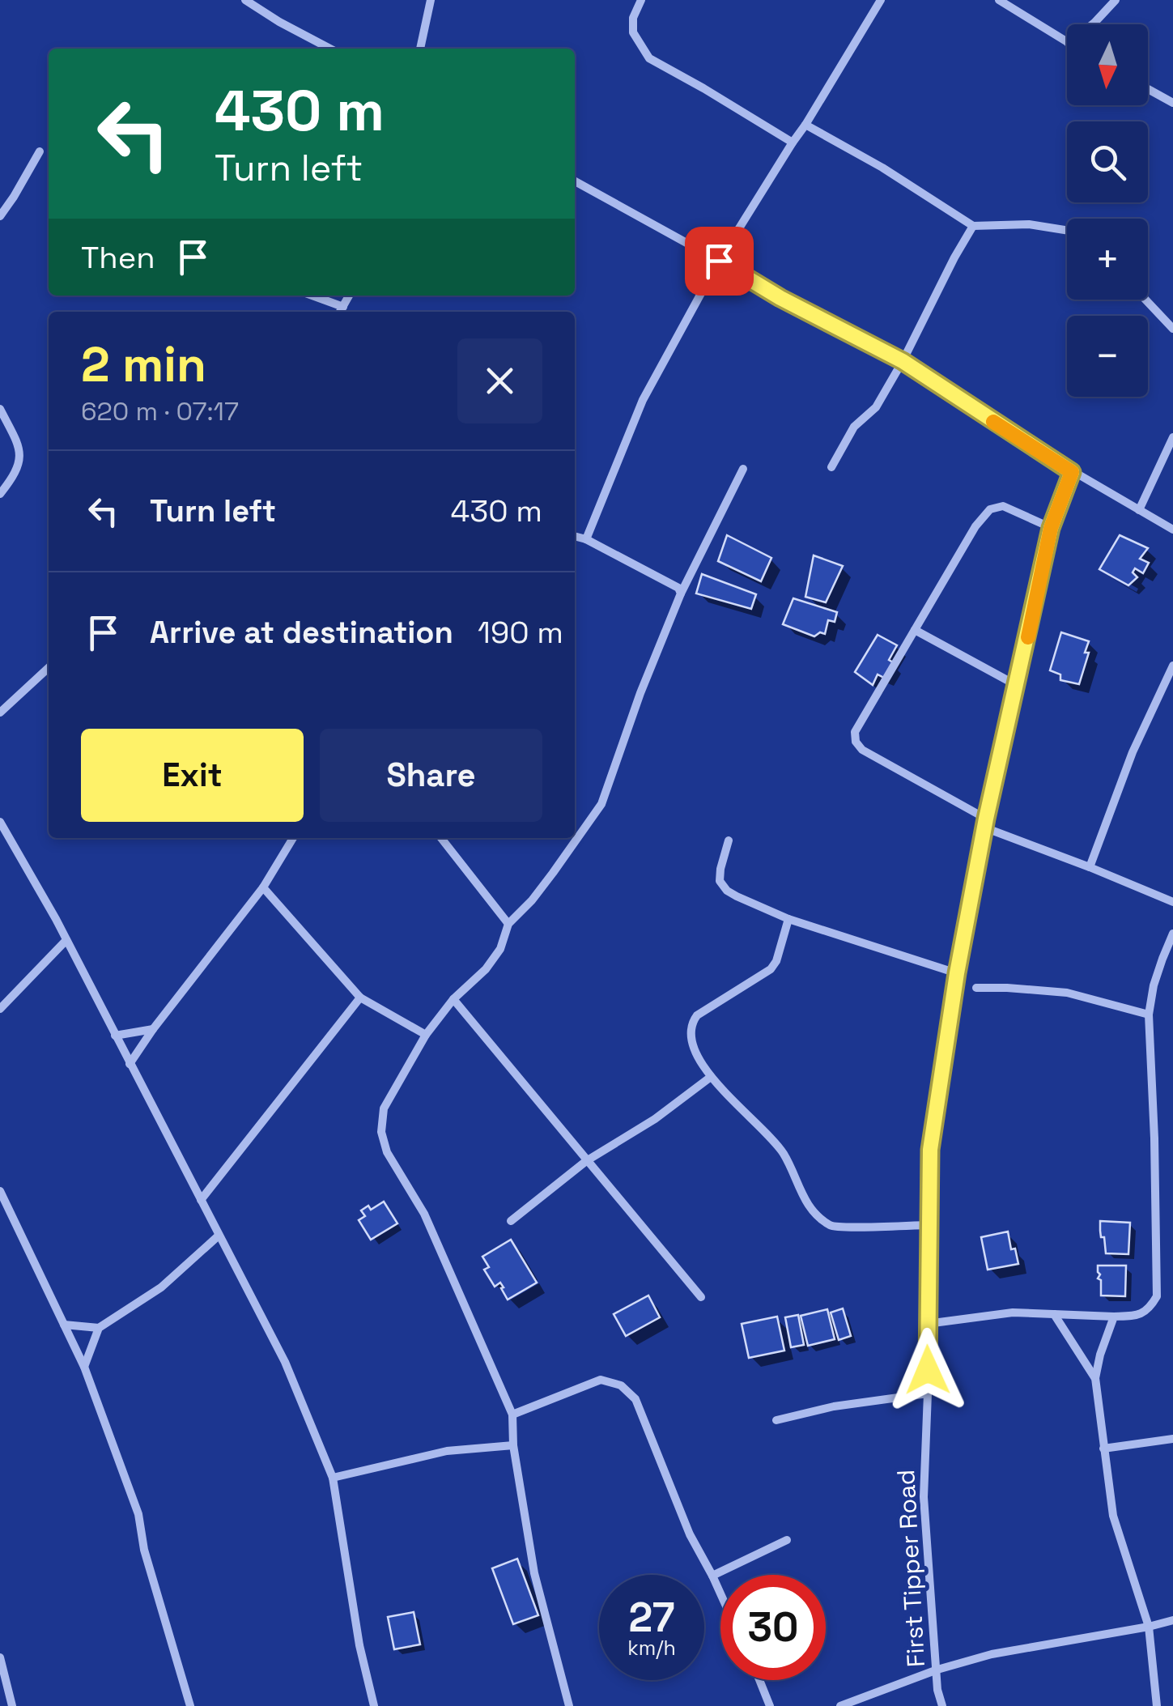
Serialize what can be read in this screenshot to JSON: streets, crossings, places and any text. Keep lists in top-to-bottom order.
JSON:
{
  "streets": {
    "street": ["First Tipper Road"]
  },
  "north": "bottom",
  "page": {
    "map_buttons": ["+", "−"],
    "turn": ["430 m", "Turn left"],
    "then": "Then",
    "heading": ["2 min", "620 m · 07:17"],
    "list": [
      {
        "name": "Turn left",
        "value": "430 m"
      },
      {
        "name": "Arrive at destination",
        "value": "190 m"
      }
    ],
    "buttons": ["Exit", "Share"],
    "speed": "27 km/h",
    "limit": "30"
  }
}
